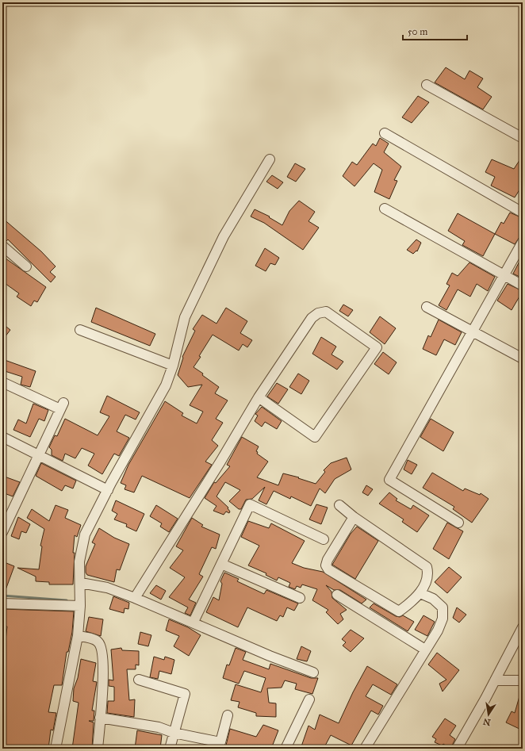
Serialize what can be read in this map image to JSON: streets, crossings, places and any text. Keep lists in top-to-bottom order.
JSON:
{
  "scale_bar": "50 m",
  "north": "bottom"
}
